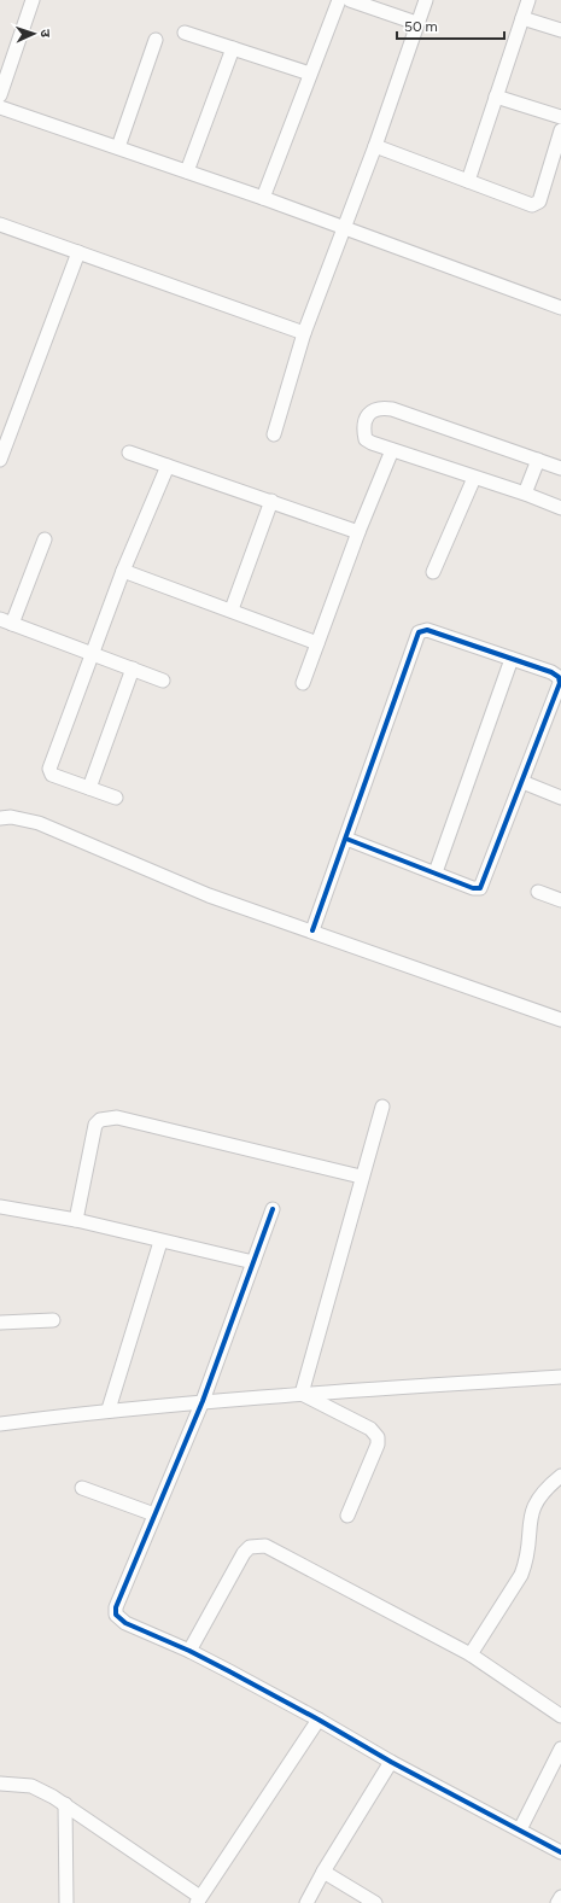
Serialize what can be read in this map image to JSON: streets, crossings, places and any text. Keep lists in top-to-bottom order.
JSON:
{
  "scale_bar": "50 m",
  "north": "right"
}
